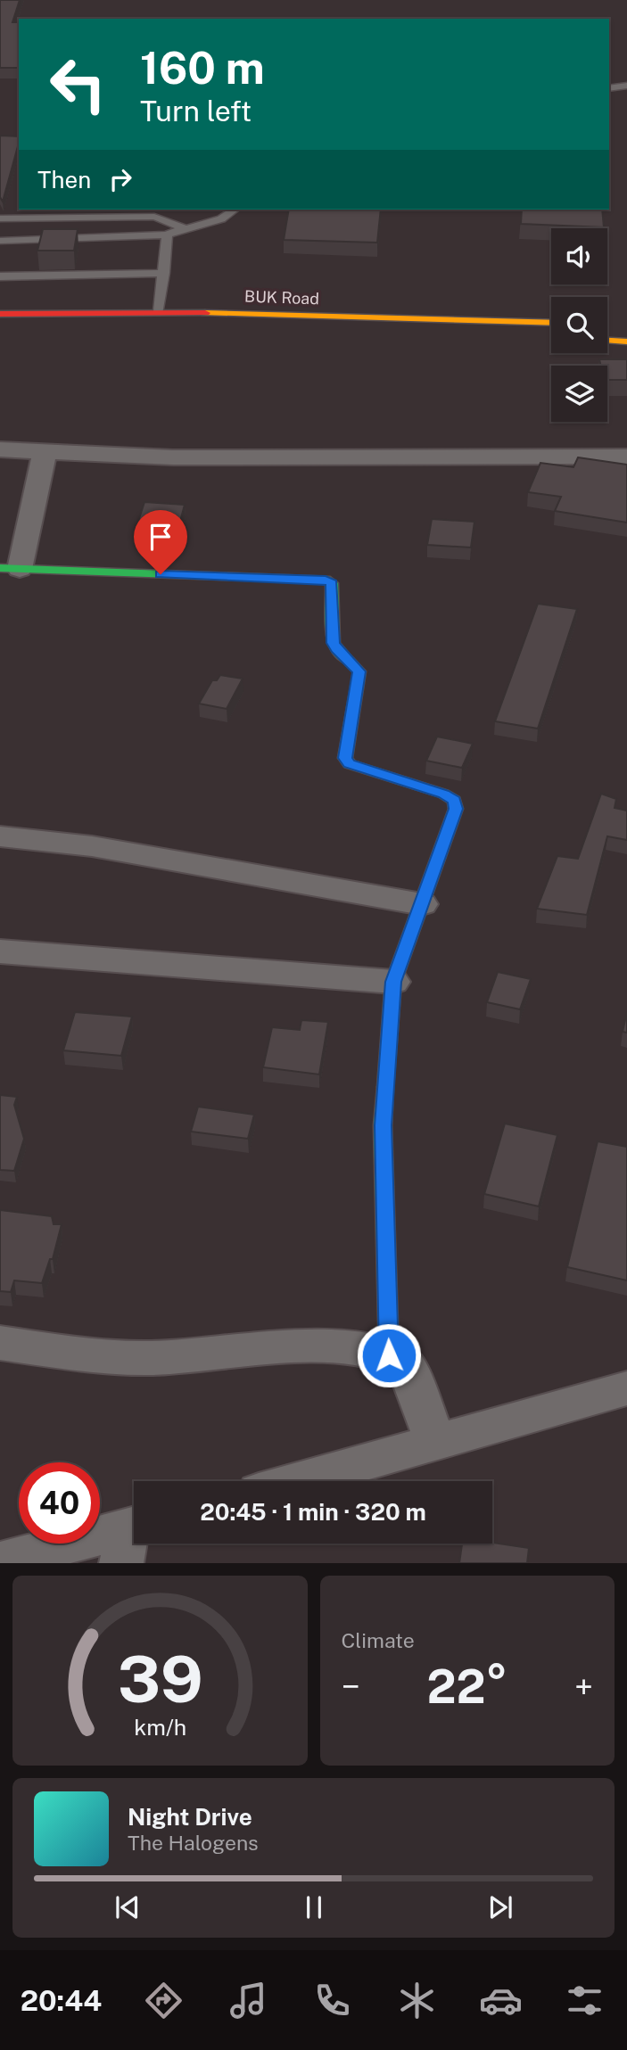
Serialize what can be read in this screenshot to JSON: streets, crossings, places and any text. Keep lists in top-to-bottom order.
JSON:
{
  "streets": {
    "street": ["BUK Road"]
  },
  "page": {
    "turn": ["160 m", "Turn left"],
    "then": "Then",
    "limit": "40",
    "trip": "20:45 · 1 min · 320 m",
    "tile": "Climate",
    "heat": ["−", "22°", "+"],
    "song": ["Night Drive", "The Halogens"],
    "tabs": "20:44",
    "gauge": ["39", "km/h"]
  }
}
